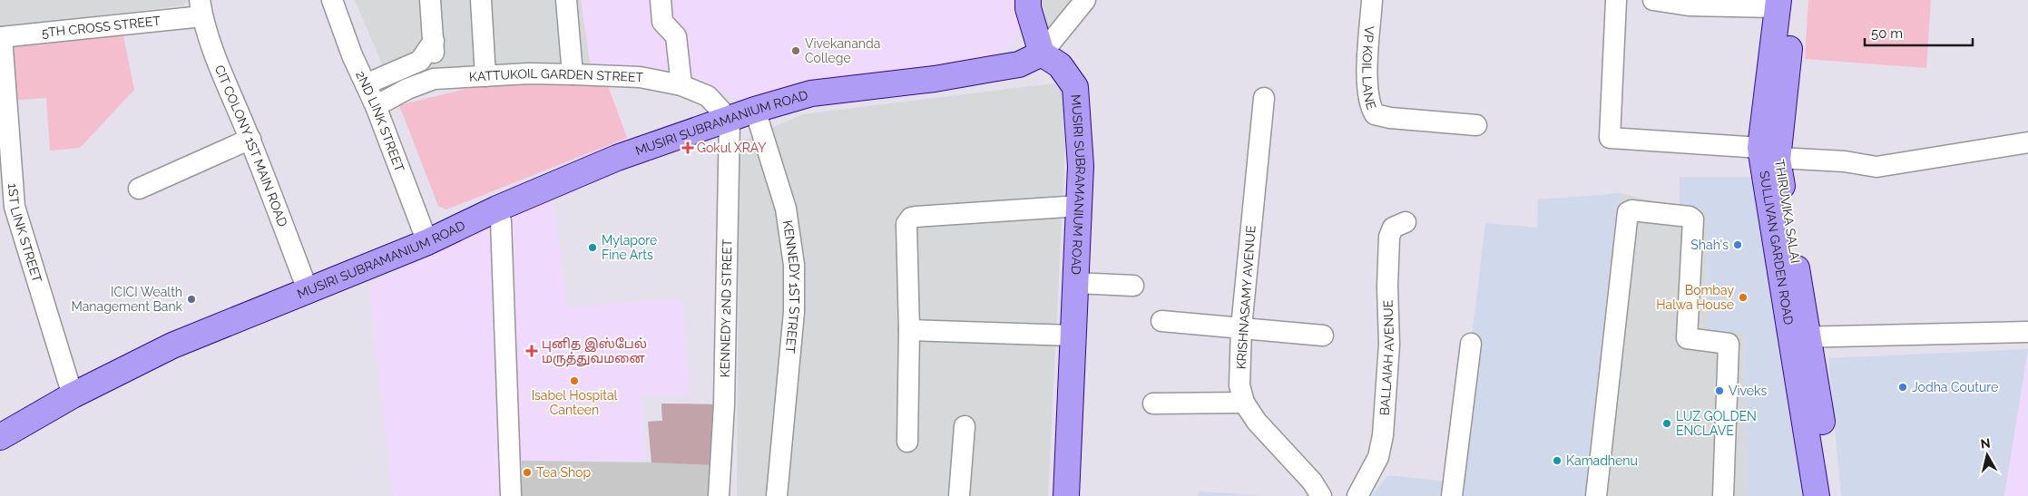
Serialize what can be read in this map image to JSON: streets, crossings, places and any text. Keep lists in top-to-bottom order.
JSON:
{
  "streets": {
    "main road": ["MUSIRI SUBRAMANIUM ROAD", "THIRUVIKA SALAI", "SULLIVAN GARDEN ROAD"],
    "street": [
      "5TH CROSS STREET",
      "VP KOIL LANE",
      "KATTUKOIL GARDEN STREET",
      "2ND LINK STREET",
      "CIT COLONY 1ST MAIN ROAD",
      "1ST LINK STREET",
      "KENNEDY 1ST STREET",
      "KRISHNASAMY AVENUE",
      "KENNEDY 2ND STREET",
      "BALLAIAH AVENUE"
    ]
  },
  "crossings": [
    ["5TH CROSS STREET", "CIT COLONY 1ST MAIN ROAD"],
    ["5TH CROSS STREET", "1ST LINK STREET"],
    ["KATTUKOIL GARDEN STREET", "2ND LINK STREET"],
    ["KATTUKOIL GARDEN STREET", "MUSIRI SUBRAMANIUM ROAD"],
    ["KATTUKOIL GARDEN STREET", "KENNEDY 2ND STREET"],
    ["2ND LINK STREET", "MUSIRI SUBRAMANIUM ROAD"],
    ["MUSIRI SUBRAMANIUM ROAD", "CIT COLONY 1ST MAIN ROAD"],
    ["MUSIRI SUBRAMANIUM ROAD", "1ST LINK STREET"],
    ["MUSIRI SUBRAMANIUM ROAD", "KENNEDY 1ST STREET"],
    ["MUSIRI SUBRAMANIUM ROAD", "KENNEDY 2ND STREET"],
    ["THIRUVIKA SALAI", "SULLIVAN GARDEN ROAD"]
  ],
  "places": {
    "other": [
      "Vivekananda College",
      "Shah's",
      "Mylapore Fine Arts",
      "Bombay Halwa House",
      "ICICI Wealth Management Bank",
      "Isabel Hospital Canteen",
      "Jodha Couture",
      "Viveks",
      "LUZ GOLDEN ENCLAVE",
      "Kamadhenu",
      "Tea Shop"
    ],
    "health": ["Gokul XRAY", "புனித இஸ்பேல் மருத்துவமனை"]
  },
  "scale_bar": "50 m",
  "north": "top"
}
